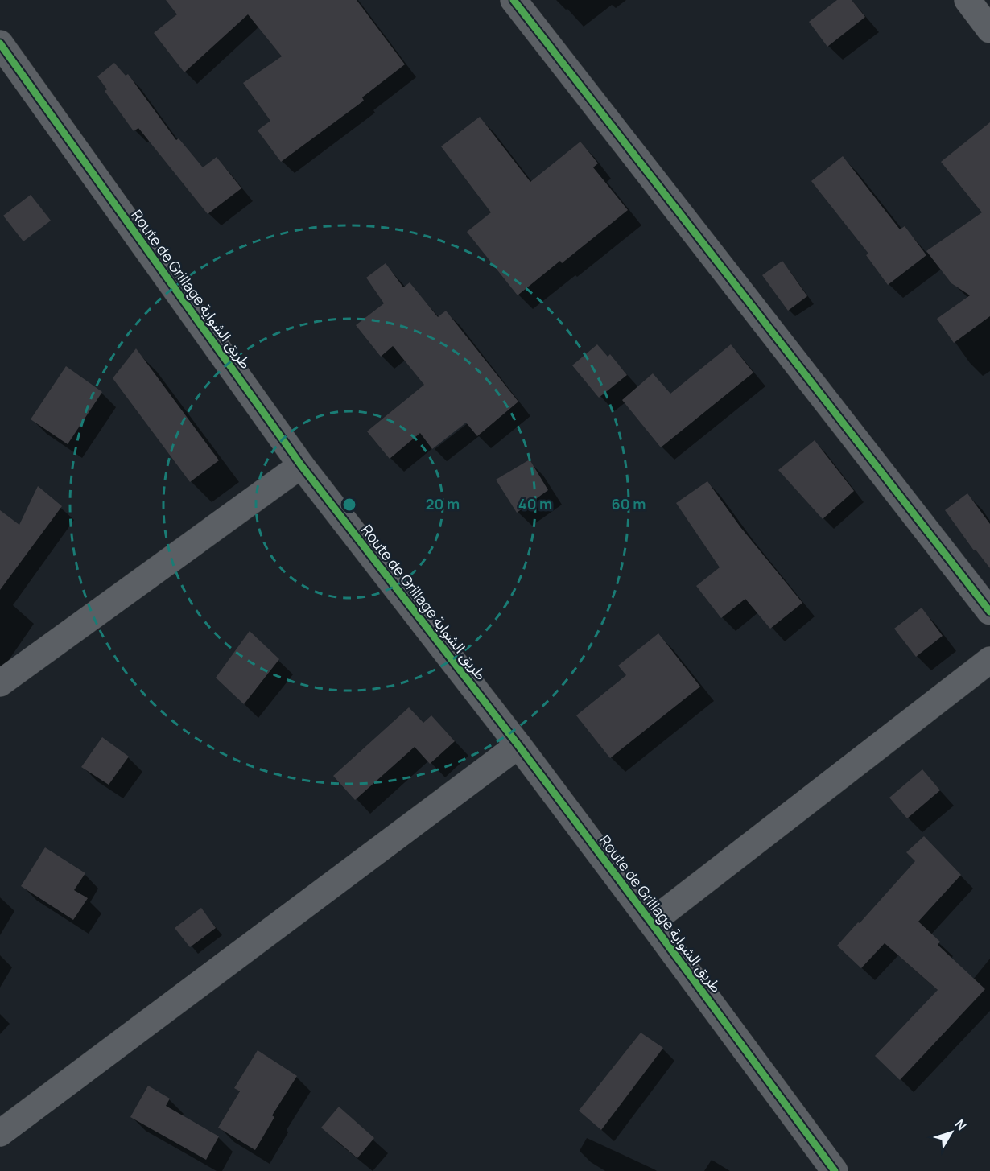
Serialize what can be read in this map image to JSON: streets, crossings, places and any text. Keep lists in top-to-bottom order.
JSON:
{
  "streets": {
    "street": ["Route de Grillage طريق الشواية"]
  },
  "north": "top right",
  "rings": ["20 m", "40 m", "60 m"]
}
